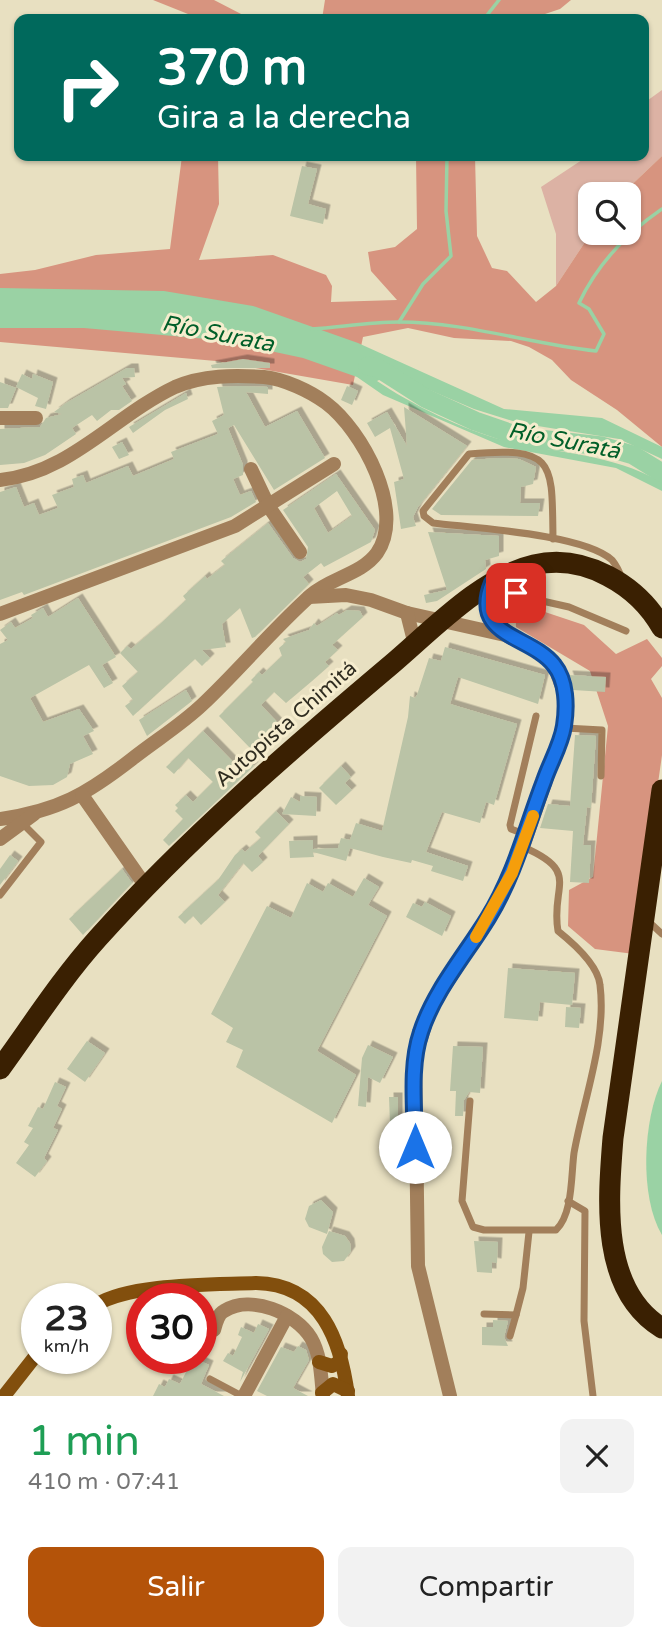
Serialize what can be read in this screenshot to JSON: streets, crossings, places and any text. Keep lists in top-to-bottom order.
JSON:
{
  "streets": {
    "highway": ["Autopista Chimitá"]
  },
  "water": ["Río Surata", "Río Suratá"],
  "page": {
    "turn": ["370 m", "Gira a la derecha"],
    "speed": "23 km/h",
    "limit": "30",
    "heading": ["1 min", "410 m · 07:41"],
    "buttons": ["Salir", "Compartir"]
  }
}
